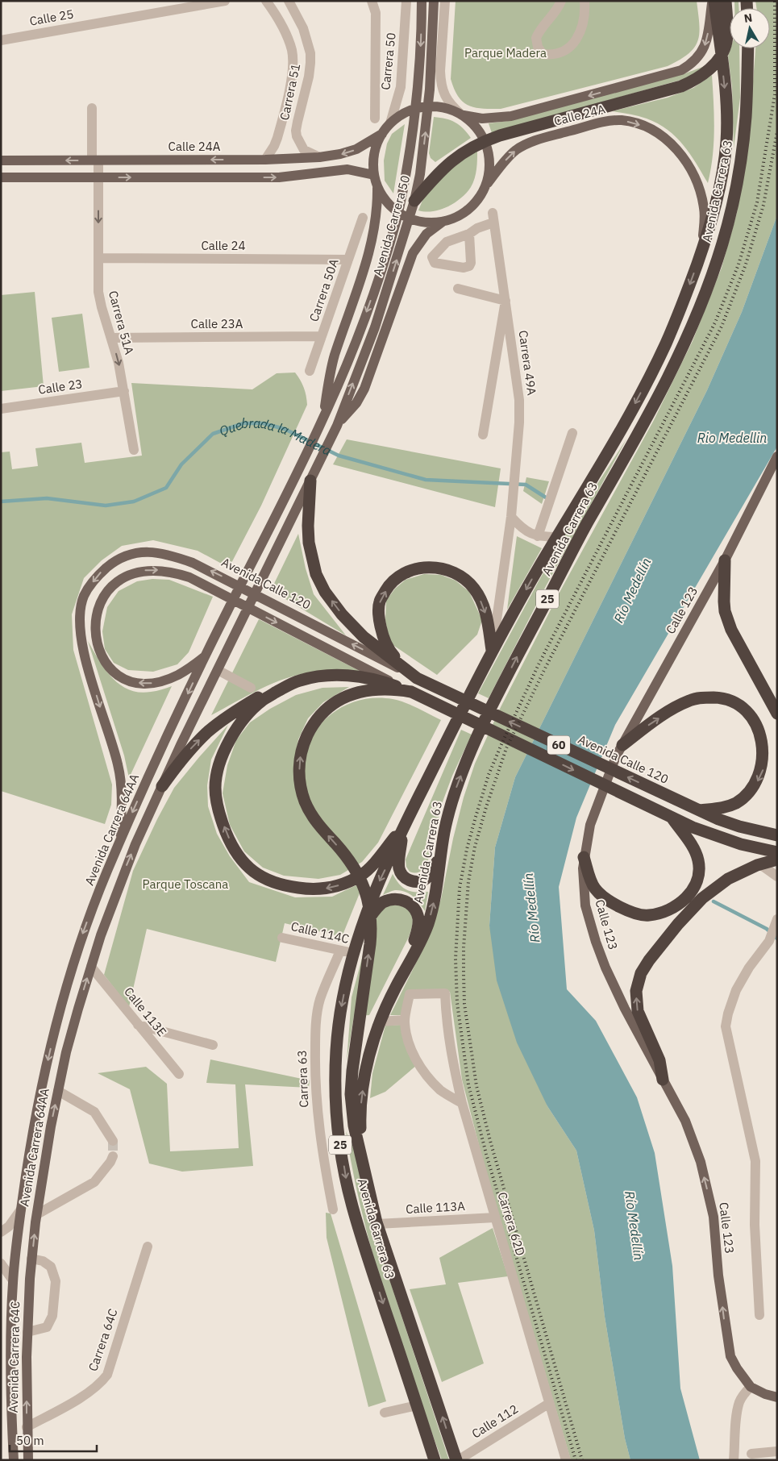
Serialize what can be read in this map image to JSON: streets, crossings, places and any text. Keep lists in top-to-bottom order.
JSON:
{
  "streets": {
    "highway": [
      "Avenida Carrera 63",
      "Avenida Calle 120",
      "25",
      "60"
    ],
    "main road": [
      "Calle 24A",
      "Avenida Carrera 50",
      "Calle 123",
      "Avenida Carrera 64AA",
      "Avenida Carrera 64C"
    ],
    "street": [
      "Calle 25",
      "Carrera 50",
      "Carrera 51",
      "Calle 24",
      "Carrera 50A",
      "Carrera 51A",
      "Calle 23A",
      "Carrera 49A",
      "Calle 23",
      "Calle 114C",
      "Calle 113E",
      "Carrera 63",
      "Calle 113A",
      "Carrera 62D",
      "Carrera 64C",
      "Calle 112"
    ]
  },
  "crossings": [
    ["Carrera 50", "Calle 24A"],
    ["Carrera 51", "Calle 24A"],
    ["Calle 24A", "Avenida Carrera 63"],
    ["Calle 24A", "Carrera 51A"],
    ["Avenida Carrera 63", "Carrera 49A"],
    ["Avenida Carrera 63", "60"],
    ["Avenida Carrera 63", "Calle 114C"],
    ["Avenida Carrera 63", "Calle 113A"],
    ["Avenida Carrera 63", "Calle 112"],
    ["Avenida Carrera 50", "Avenida Carrera 64AA"],
    ["Calle 24", "Carrera 50A"],
    ["Calle 24", "Carrera 51A"],
    ["Carrera 50A", "Calle 23A"],
    ["Carrera 51A", "Calle 23A"],
    ["Carrera 51A", "Calle 23"],
    ["Avenida Calle 120", "60"],
    ["Avenida Calle 120", "Avenida Carrera 64AA"],
    ["Avenida Carrera 64AA", "Calle 113E"],
    ["Avenida Carrera 64AA", "Avenida Carrera 64C"],
    ["Calle 114C", "Carrera 63"],
    ["Calle 113A", "Carrera 62D"],
    ["Carrera 64C", "Avenida Carrera 64C"]
  ],
  "one_way": ["Carrera 51A"],
  "water": ["Rio Medellin", "Quebrada la Madera", "Río Medellín"],
  "parks": ["Parque Madera", "Parque Toscana"],
  "scale_bar": "50 m",
  "north": "top"
}
